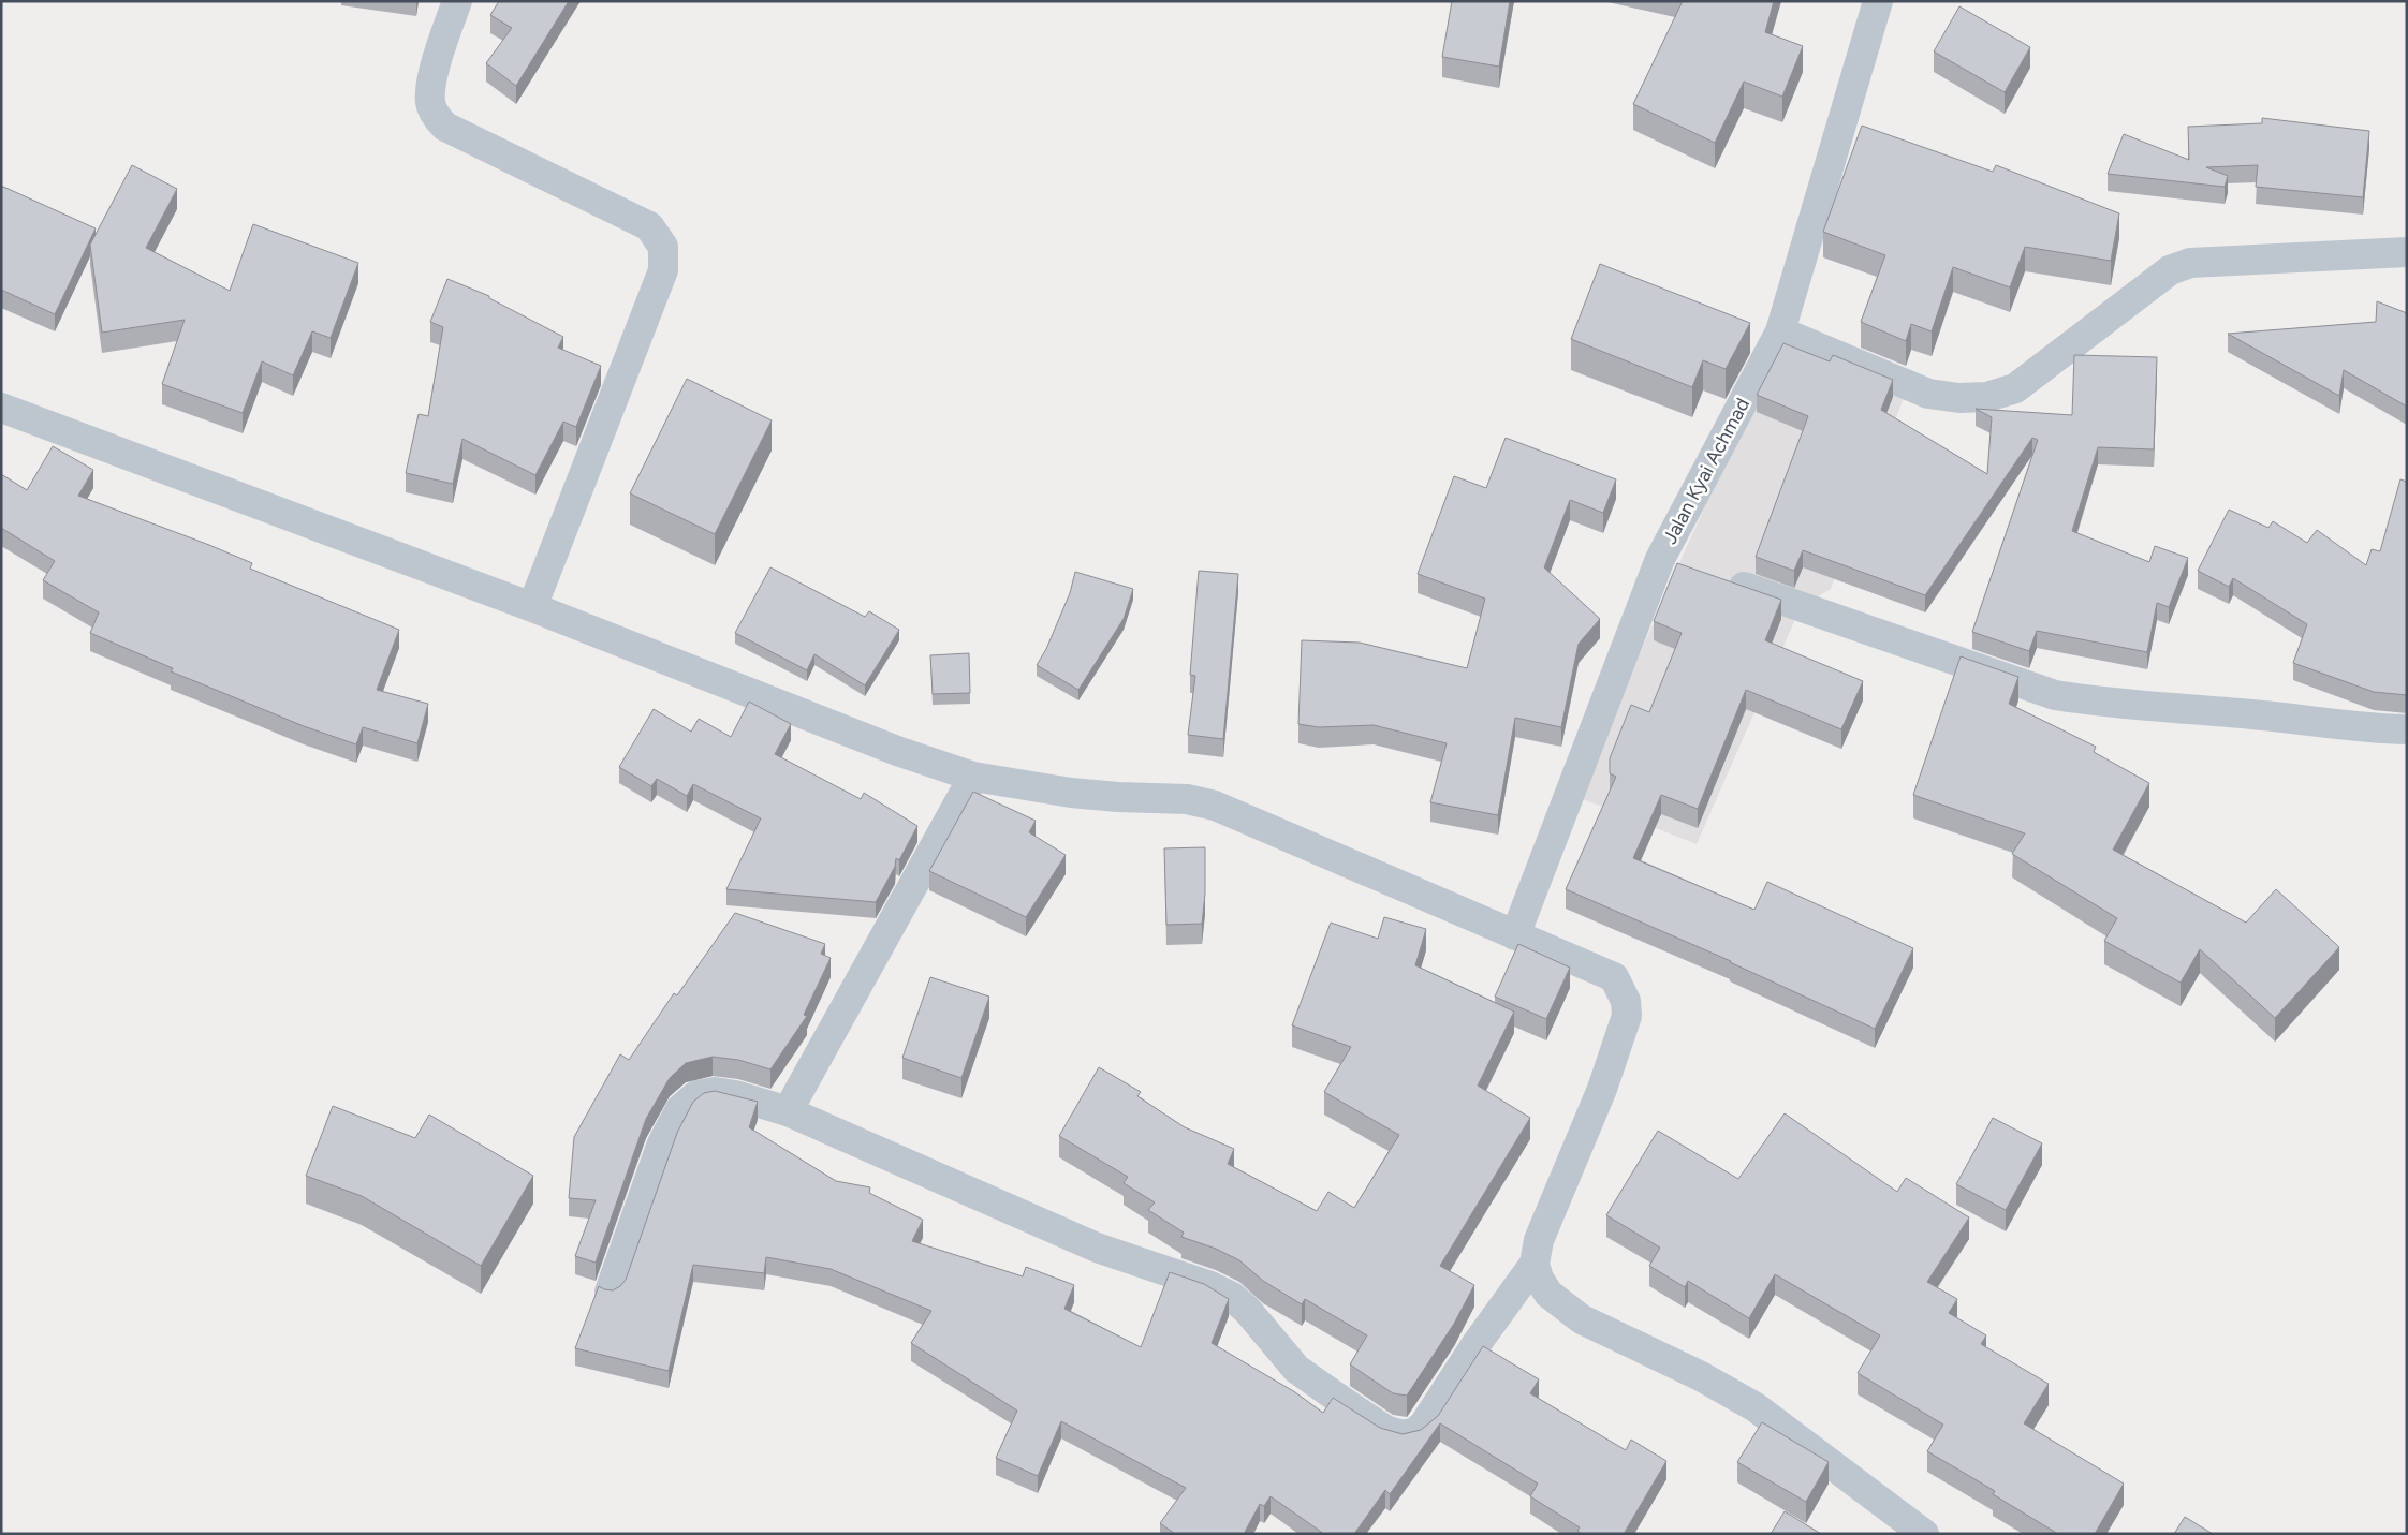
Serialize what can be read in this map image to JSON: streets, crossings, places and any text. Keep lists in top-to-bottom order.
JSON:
{
  "streets": {
    "street": ["Jalan Kyai Achmad"]
  }
}
